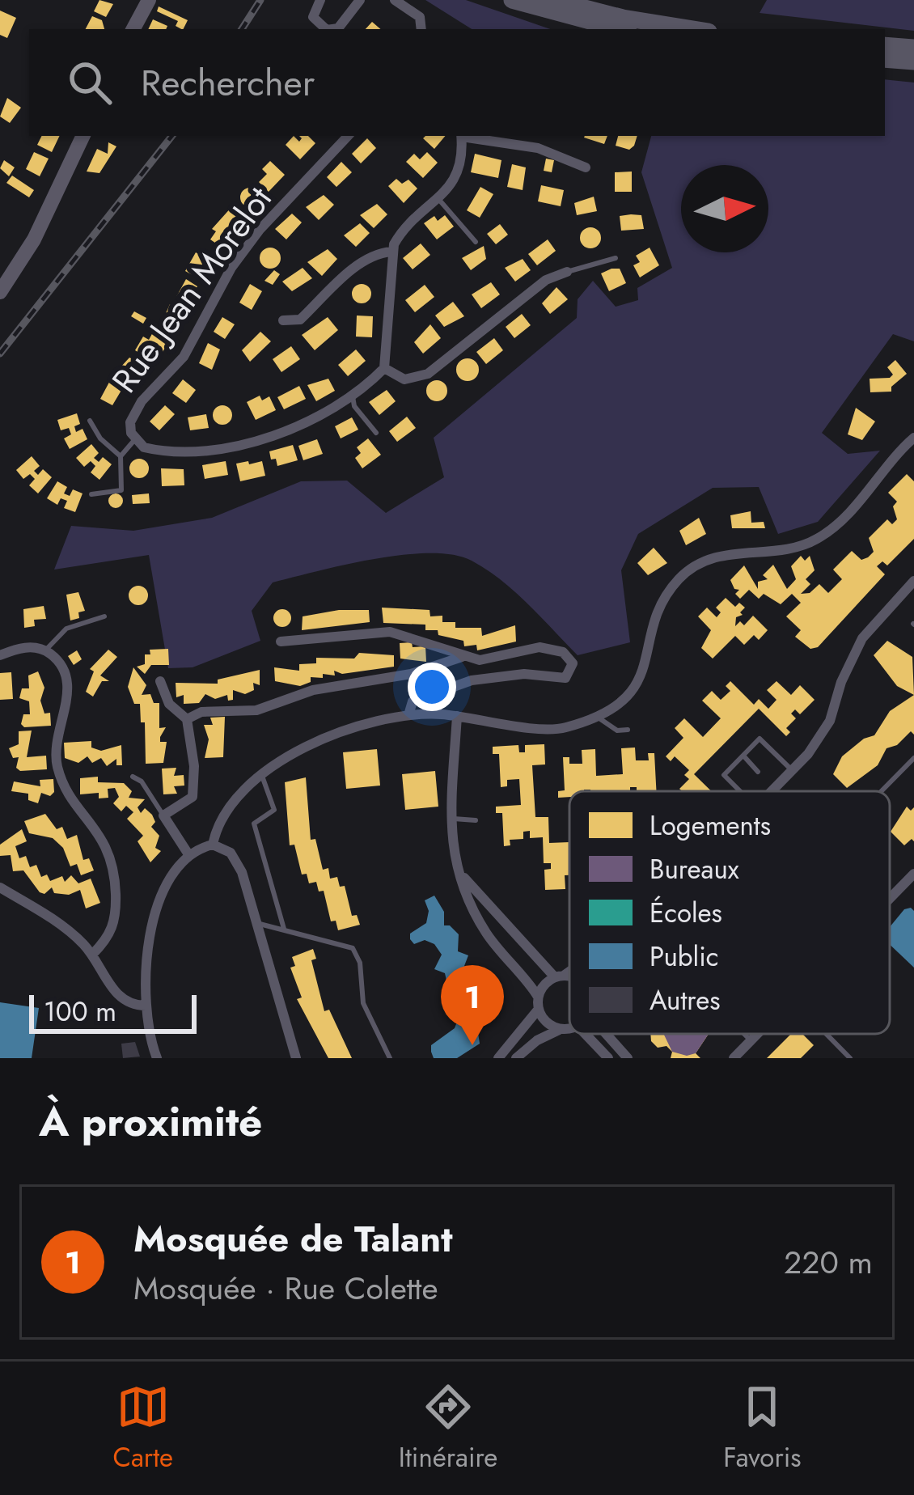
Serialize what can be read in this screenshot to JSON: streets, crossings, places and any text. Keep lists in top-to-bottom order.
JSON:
{
  "streets": {
    "street": ["Rue Jean Morelot"]
  },
  "legend": [
    "Logements",
    "Bureaux",
    "Écoles",
    "Public",
    "Autres"
  ],
  "scale_bar": "100 m",
  "north": "right",
  "page": {
    "search": "Rechercher",
    "pins": "1",
    "scale": "100 m",
    "heading": "À proximité",
    "list": [
      {
        "mark": "1",
        "name": "Mosquée de Talant",
        "note": "Mosquée · Rue Colette",
        "value": "220 m"
      }
    ],
    "nav": ["Carte", "Itinéraire", "Favoris"]
  }
}
